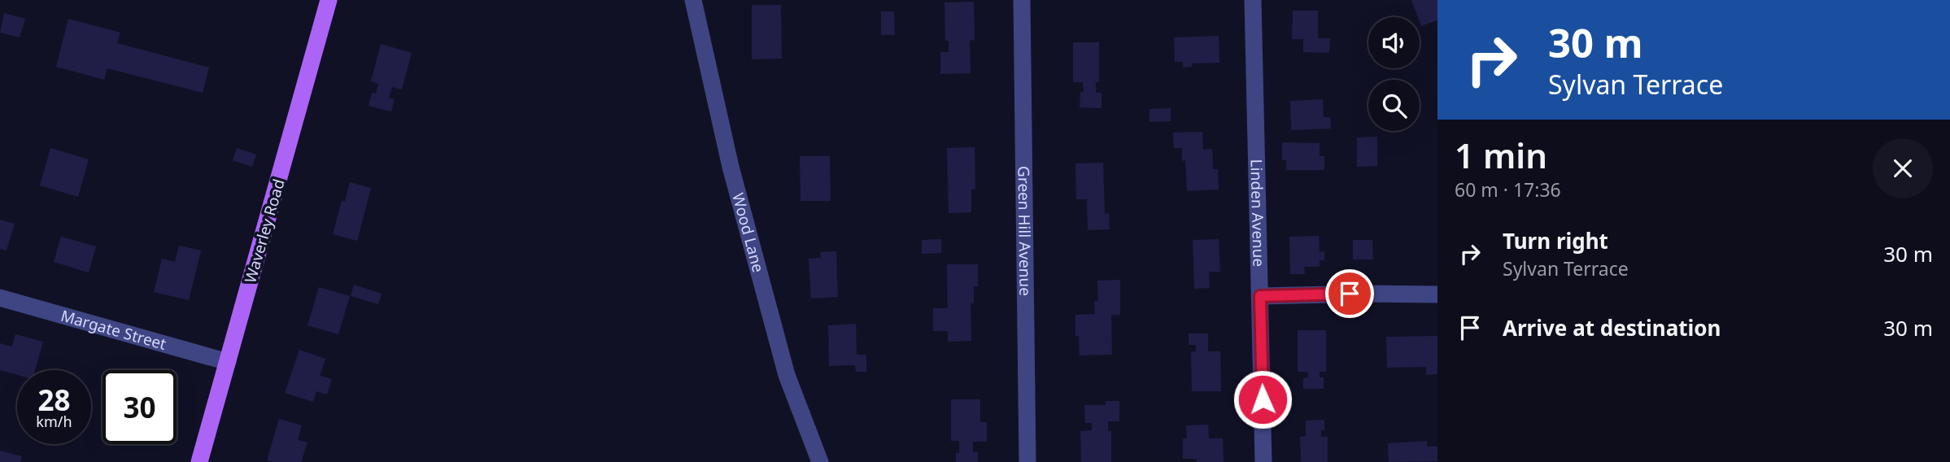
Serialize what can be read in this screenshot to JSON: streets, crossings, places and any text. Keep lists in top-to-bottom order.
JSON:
{
  "streets": {
    "main road": ["Waverley Road"],
    "street": [
      "Linden Avenue",
      "Green Hill Avenue",
      "Wood Lane",
      "Margate Street"
    ]
  },
  "crossings": [
    ["Waverley Road", "Margate Street"]
  ],
  "page": {
    "turn": ["30 m", "Sylvan Terrace"],
    "heading": ["1 min", "60 m · 17:36"],
    "list": [
      {
        "name": "Turn right",
        "note": "Sylvan Terrace",
        "value": "30 m"
      },
      {
        "name": "Arrive at destination",
        "value": "30 m"
      }
    ],
    "speed": "28 km/h",
    "limit": "30"
  }
}
